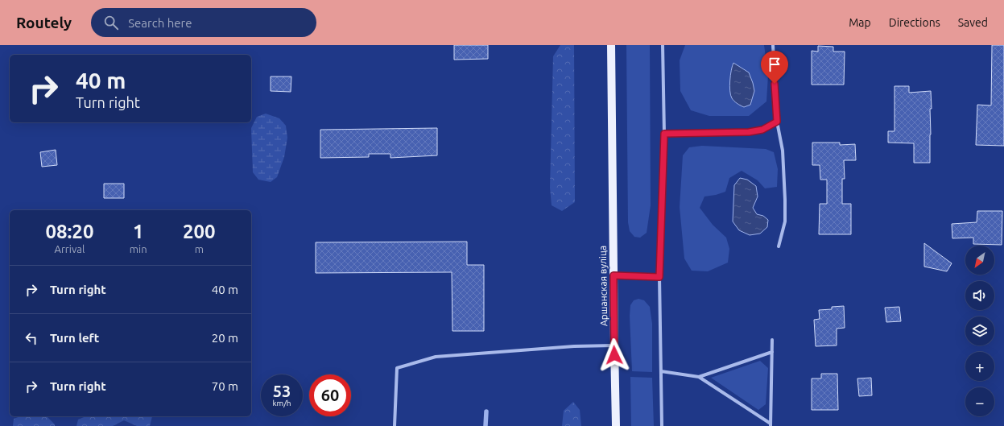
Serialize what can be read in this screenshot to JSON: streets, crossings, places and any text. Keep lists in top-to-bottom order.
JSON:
{
  "streets": {
    "main road": ["Аршанская вуліца"]
  },
  "north": "bottom left",
  "page": {
    "header": "Routely",
    "search": "Search here",
    "nav": ["Map", "Directions", "Saved"],
    "turn": ["40 m", "Turn right"],
    "eta": [
      "08:20",
      "Arrival",
      "1",
      "min",
      "200",
      "m"
    ],
    "map_buttons": ["+", "−"],
    "list": [
      {
        "name": "Turn right",
        "value": "40 m"
      },
      {
        "name": "Turn left",
        "value": "20 m"
      },
      {
        "name": "Turn right",
        "value": "70 m"
      }
    ],
    "speed": "53 km/h",
    "limit": "60"
  }
}
